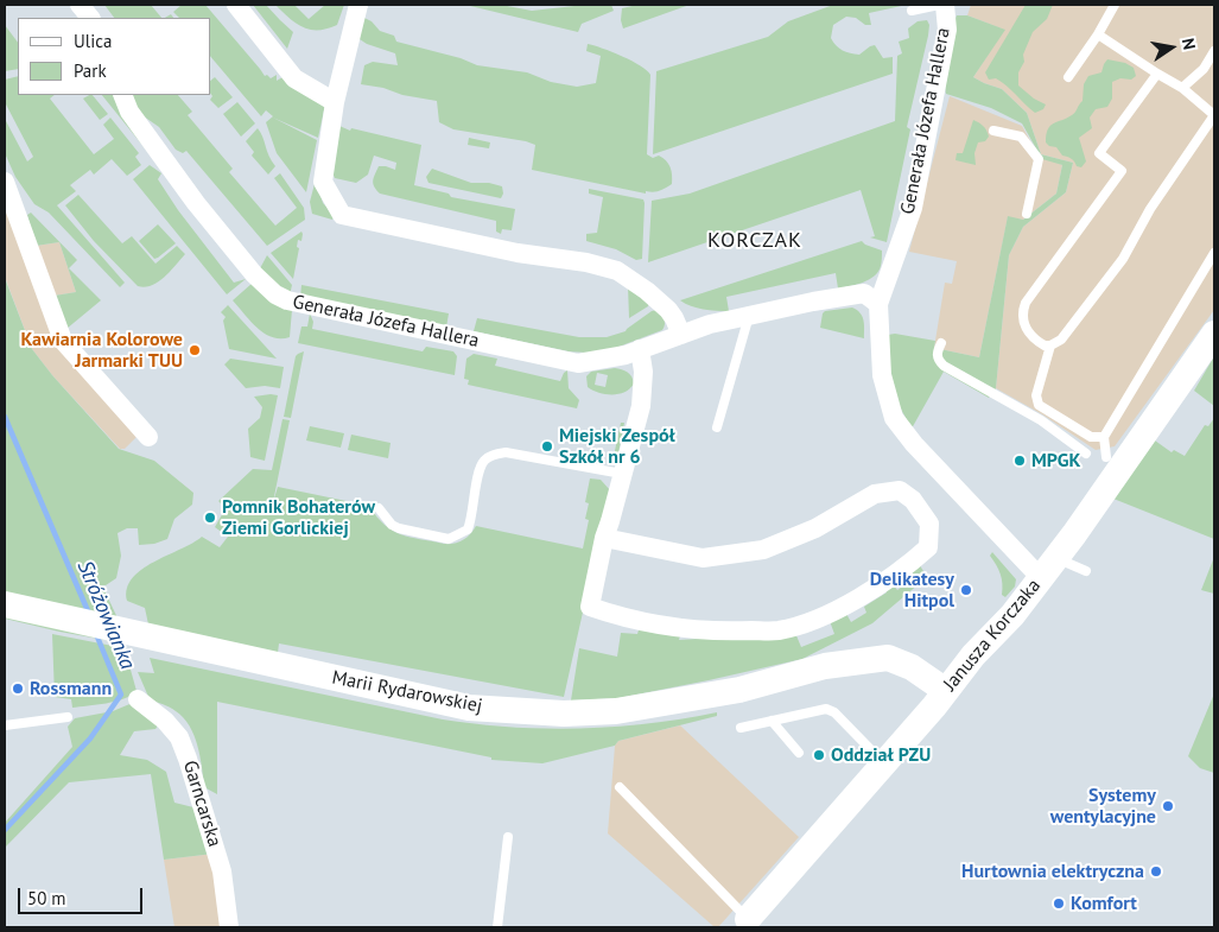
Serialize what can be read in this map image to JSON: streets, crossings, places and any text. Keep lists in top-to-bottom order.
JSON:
{
  "streets": {
    "street": [
      "Generała Józefa Hallera",
      "Janusza Korczaka",
      "Marii Rydarowskiej",
      "Garncarska"
    ]
  },
  "crossings": [
    ["Generała Józefa Hallera", "Janusza Korczaka"],
    ["Janusza Korczaka", "Marii Rydarowskiej"]
  ],
  "districts": ["KORCZAK"],
  "water": ["Stróżowianka"],
  "places": [
    "Kawiarnia Kolorowe Jarmarki TUU",
    "Miejski Zespół Szkół nr 6",
    "MPGK",
    "Pomnik Bohaterów Ziemi Gorlickiej",
    "Delikatesy Hitpol",
    "Rossmann",
    "Oddział PZU",
    "Systemy wentylacyjne",
    "Hurtownia elektryczna",
    "Komfort"
  ],
  "legend": ["Ulica", "Park"],
  "scale_bar": "50 m",
  "north": "right"
}
